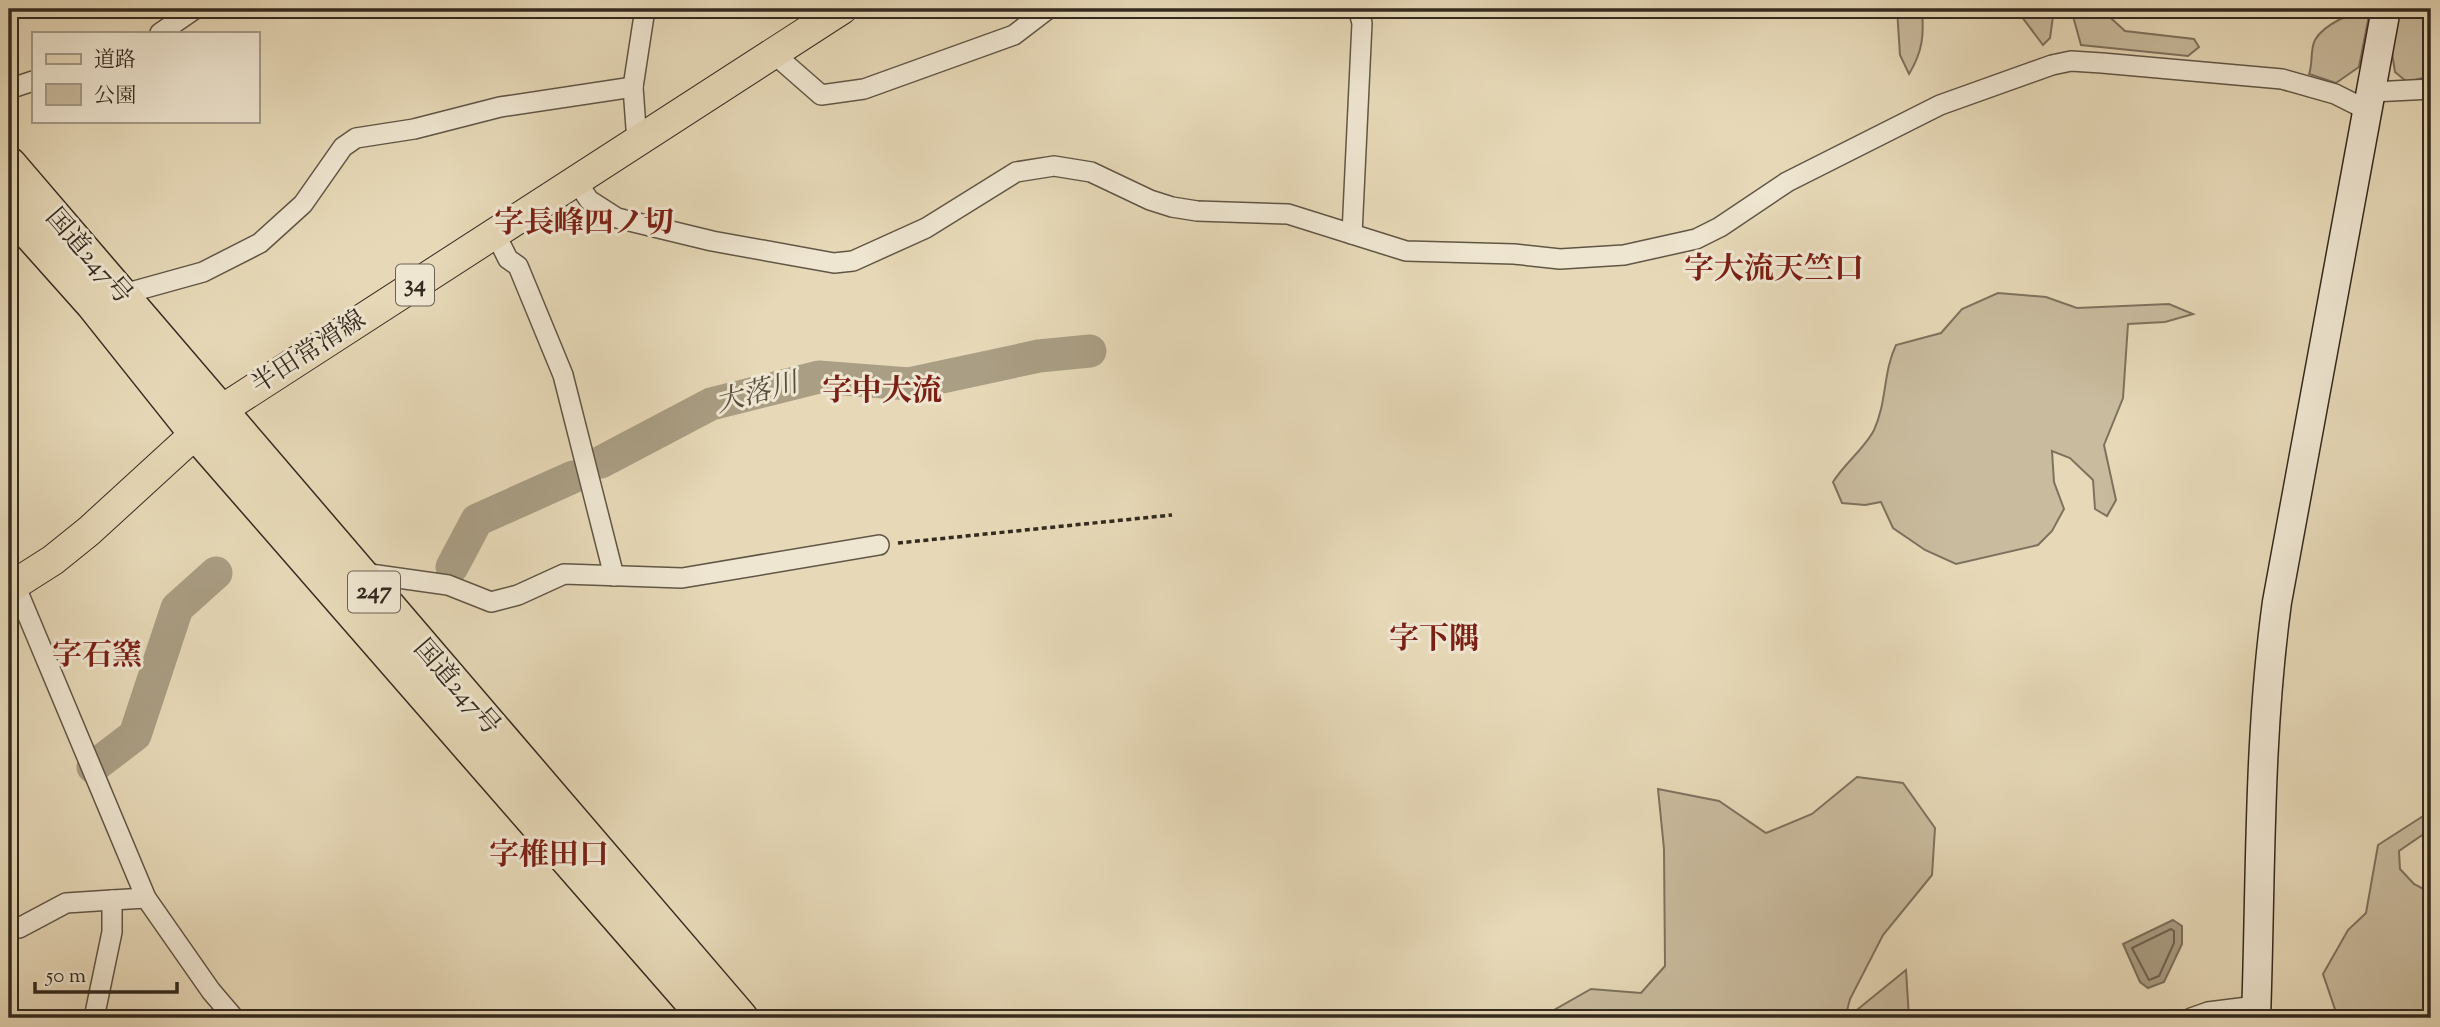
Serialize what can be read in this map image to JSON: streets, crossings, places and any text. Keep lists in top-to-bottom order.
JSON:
{
  "streets": {
    "highway": ["国道247号", "247"],
    "main road": ["34", "半田常滑線"]
  },
  "crossings": [
    ["国道247号", "半田常滑線"]
  ],
  "districts": [
    "字長峰四ノ切",
    "字大流天竺口",
    "字中大流",
    "字下隅",
    "字石窯",
    "字椎田口"
  ],
  "water": ["大落川"],
  "legend": ["道路", "公園"],
  "scale_bar": "50 m"
}
